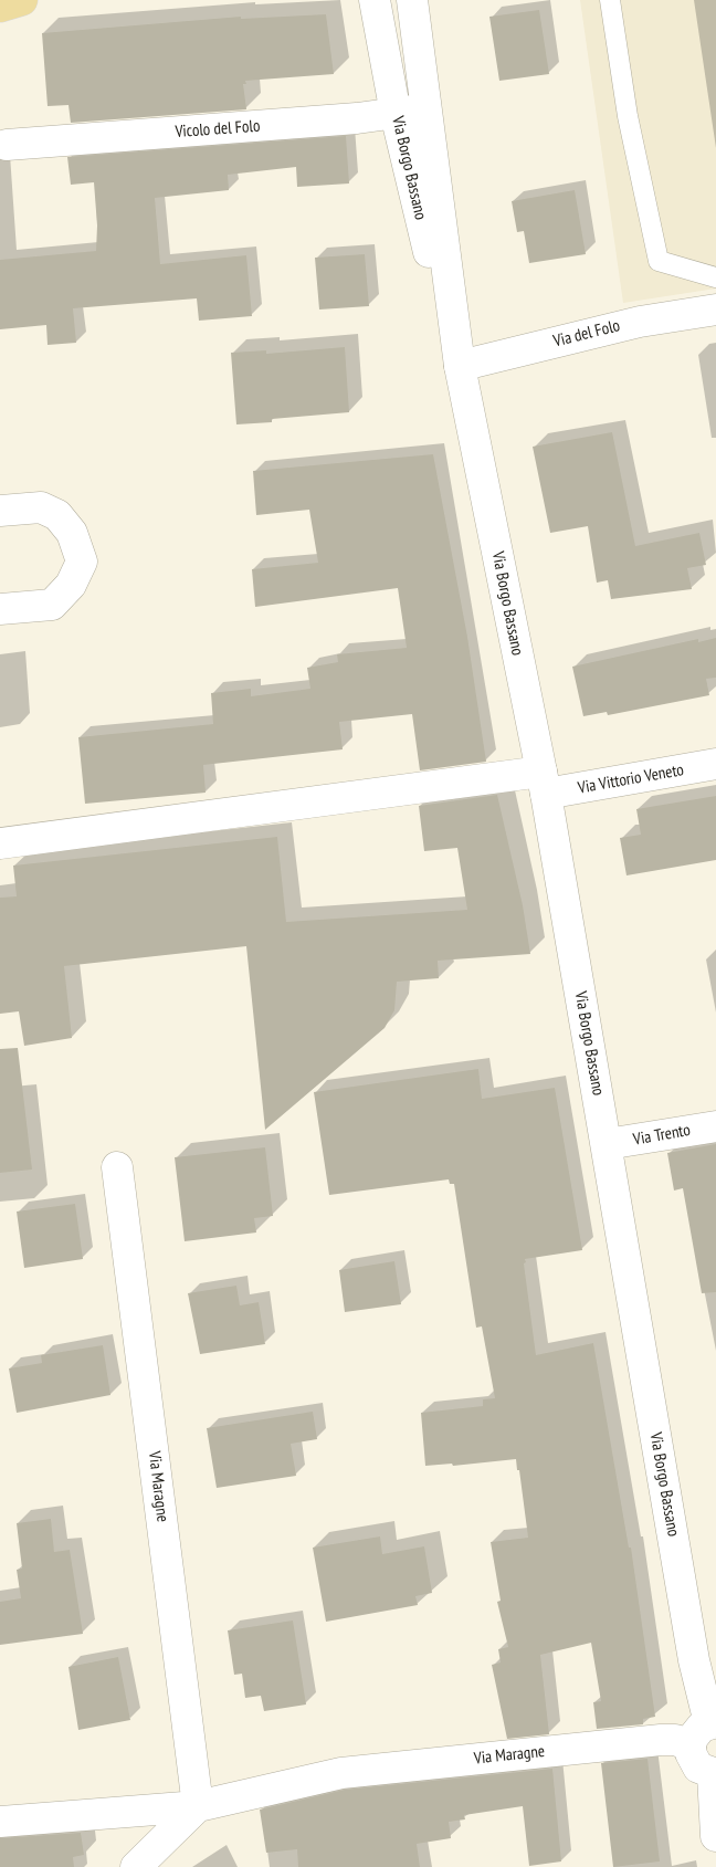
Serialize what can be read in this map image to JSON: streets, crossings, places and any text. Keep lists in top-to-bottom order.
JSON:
{
  "streets": {
    "street": [
      "Vicolo del Folo",
      "Via Borgo Bassano",
      "Via del Folo",
      "Via Vittorio Veneto",
      "Via Trento",
      "Via Maragne"
    ]
  },
  "crossings": [
    ["Vicolo del Folo", "Via Borgo Bassano"],
    ["Via Borgo Bassano", "Via del Folo"],
    ["Via Borgo Bassano", "Via Vittorio Veneto"],
    ["Via Borgo Bassano", "Via Trento"]
  ]
}
